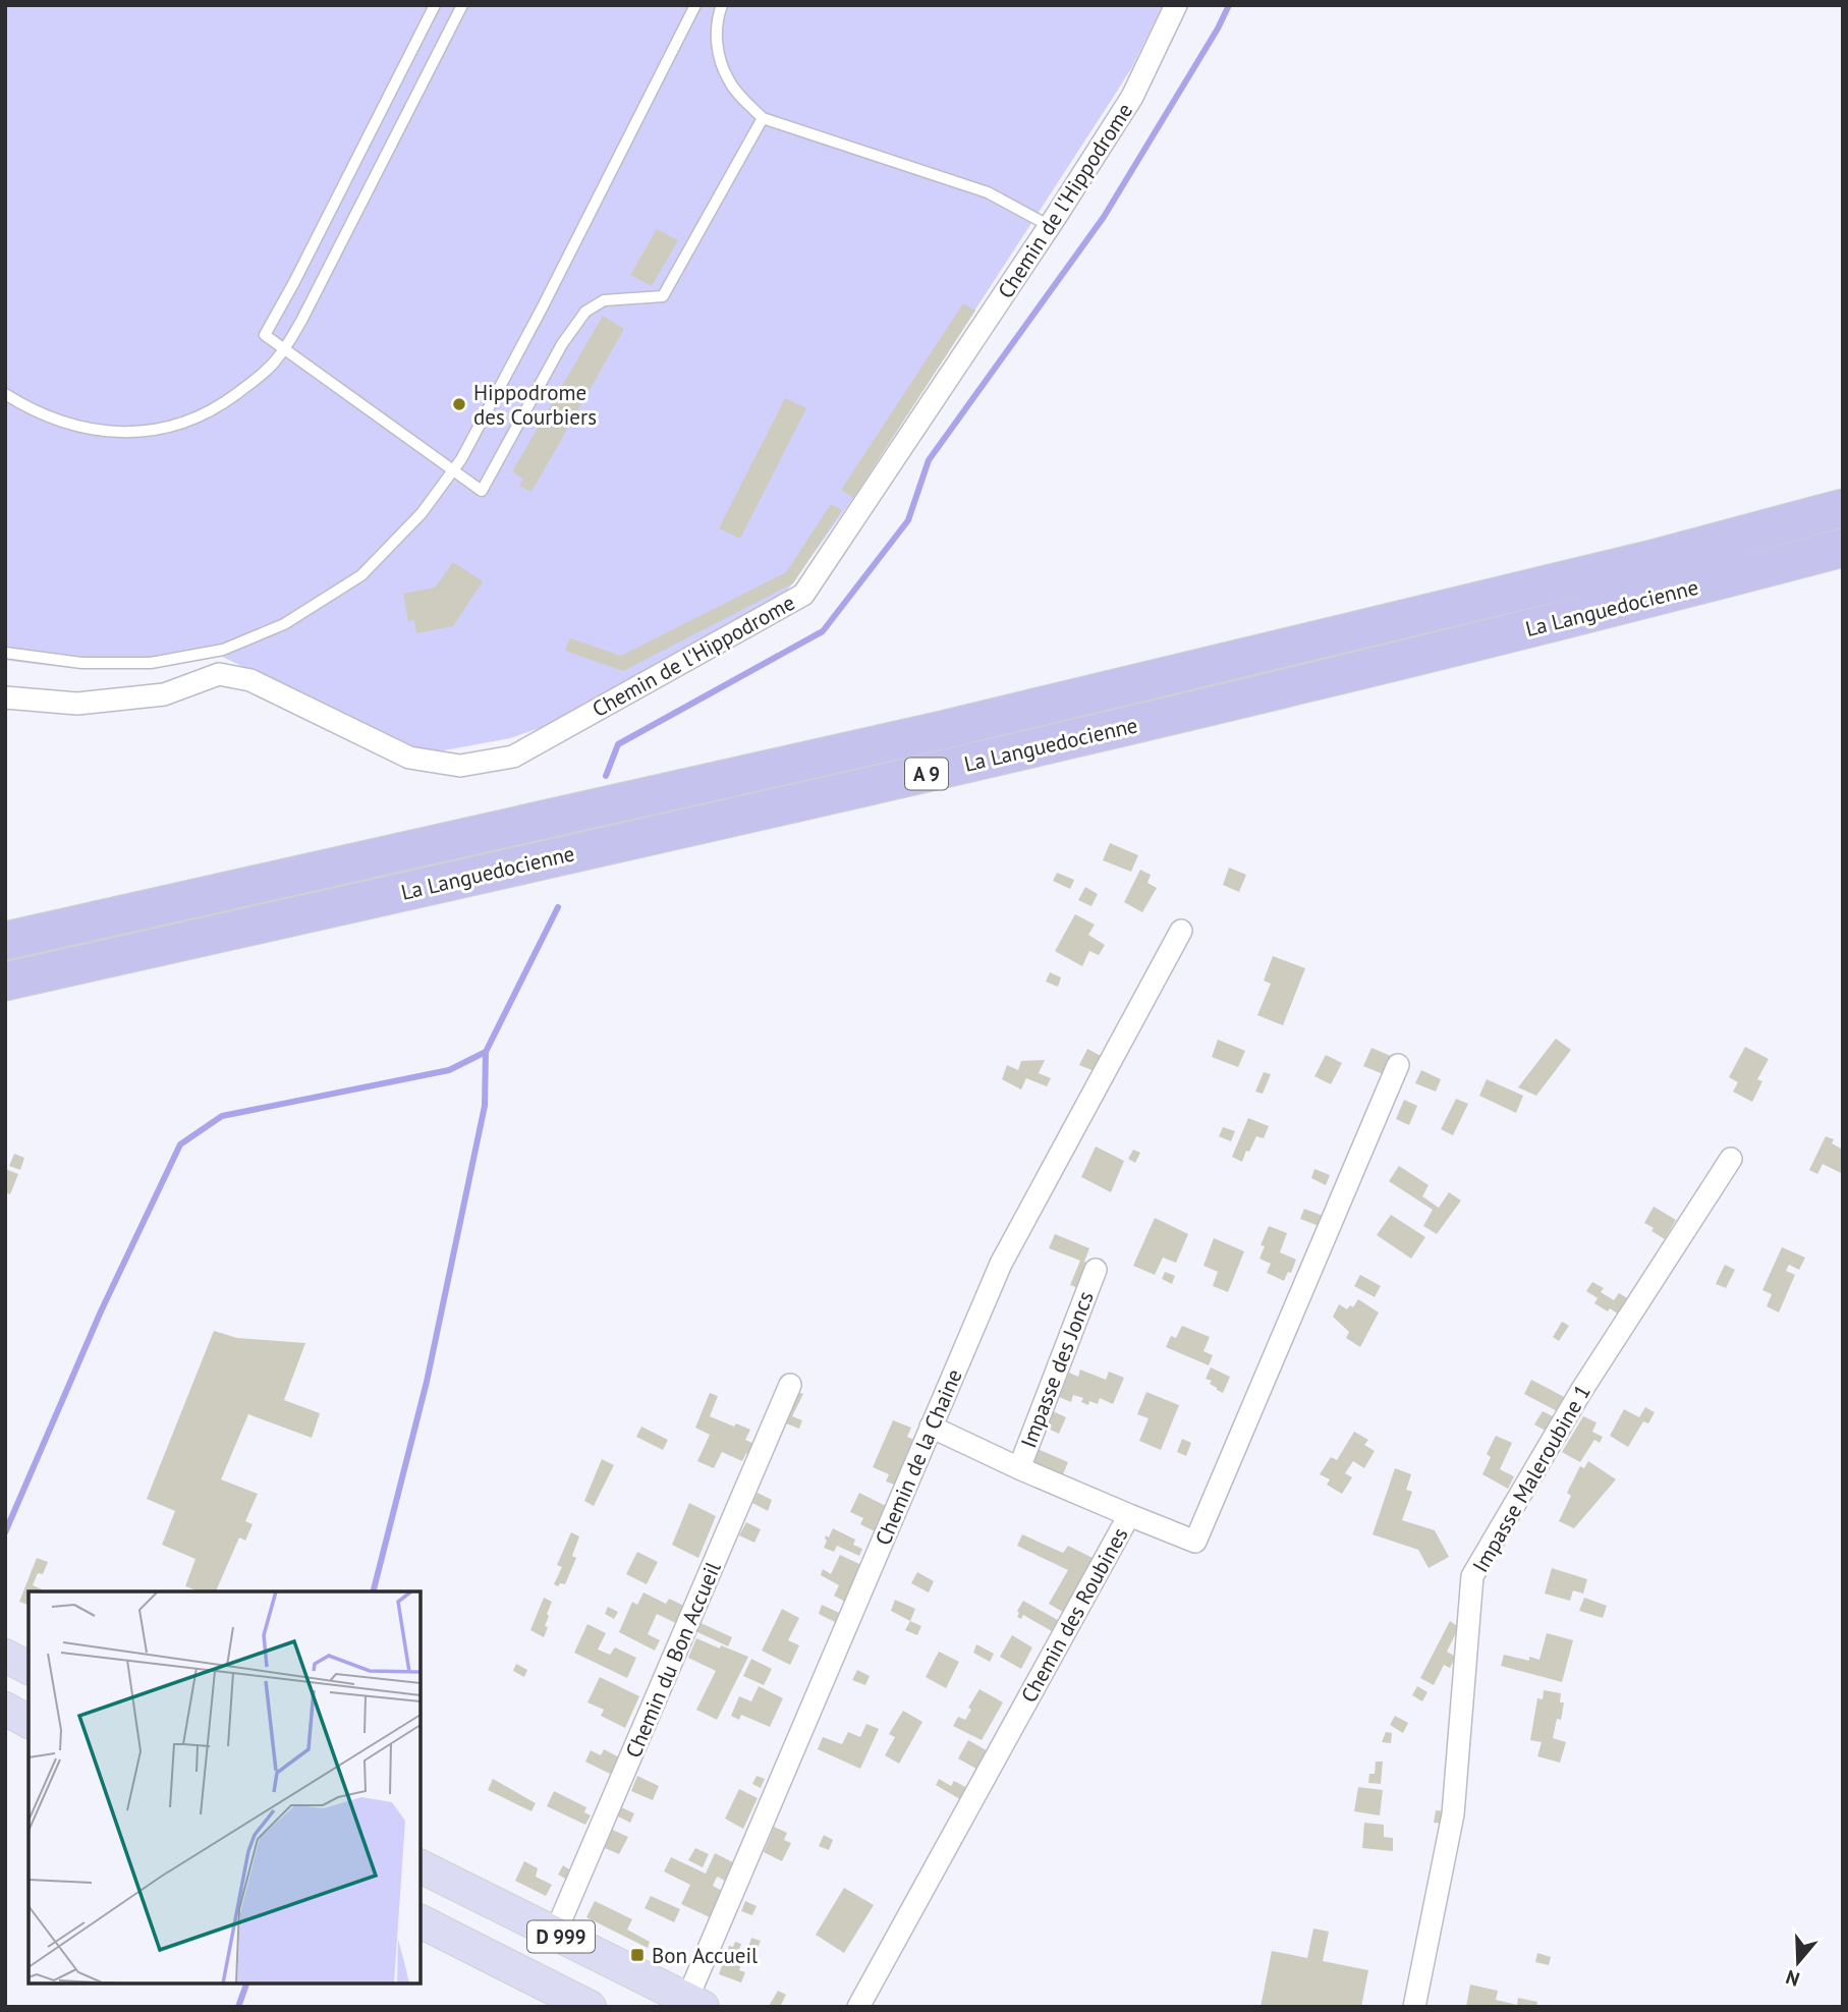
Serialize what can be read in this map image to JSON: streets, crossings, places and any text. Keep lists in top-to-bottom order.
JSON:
{
  "streets": {
    "highway": ["La Languedocienne", "A 9"],
    "main road": ["D 999"],
    "street": [
      "Chemin de l'Hippodrome",
      "Impasse des Joncs",
      "Chemin de la Chaine",
      "Impasse Maleroubine 1",
      "Chemin des Roubines",
      "Chemin du Bon Accueil"
    ]
  },
  "crossings": [
    ["Chemin de la Chaine", "D 999"],
    ["Chemin du Bon Accueil", "D 999"]
  ],
  "places": {
    "other": ["Hippodrome des Courbiers"],
    "transit": ["Bon Accueil"]
  },
  "north": "bottom"
}
